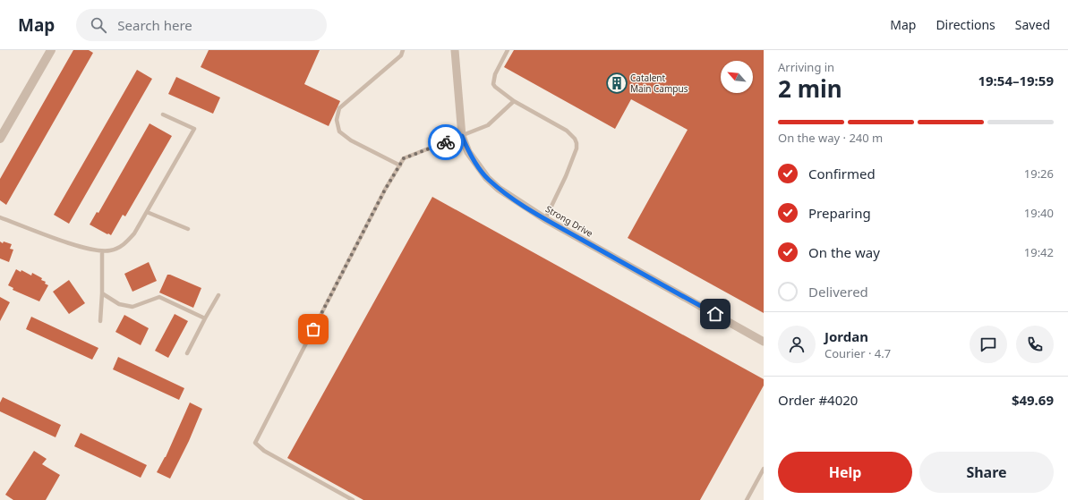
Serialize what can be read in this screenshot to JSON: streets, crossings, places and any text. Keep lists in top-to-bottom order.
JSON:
{
  "streets": {
    "street": ["Strong Drive"]
  },
  "places": {
    "building": ["Catalent Main Campus"]
  },
  "north": "top left",
  "page": {
    "header": "Map",
    "search": "Search here",
    "nav": ["Map", "Directions", "Saved"],
    "heading": ["2 min", "Arriving in", "19:54–19:59"],
    "panel": [
      "Jordan",
      "Courier · 4.7",
      "Order #4020",
      "$49.69"
    ],
    "bar": "On the way · 240 m",
    "list": [
      ["Confirmed", "19:26"],
      ["Preparing", "19:40"],
      ["On the way", "19:42"],
      "Delivered"
    ],
    "buttons": ["Help", "Share"]
  }
}
